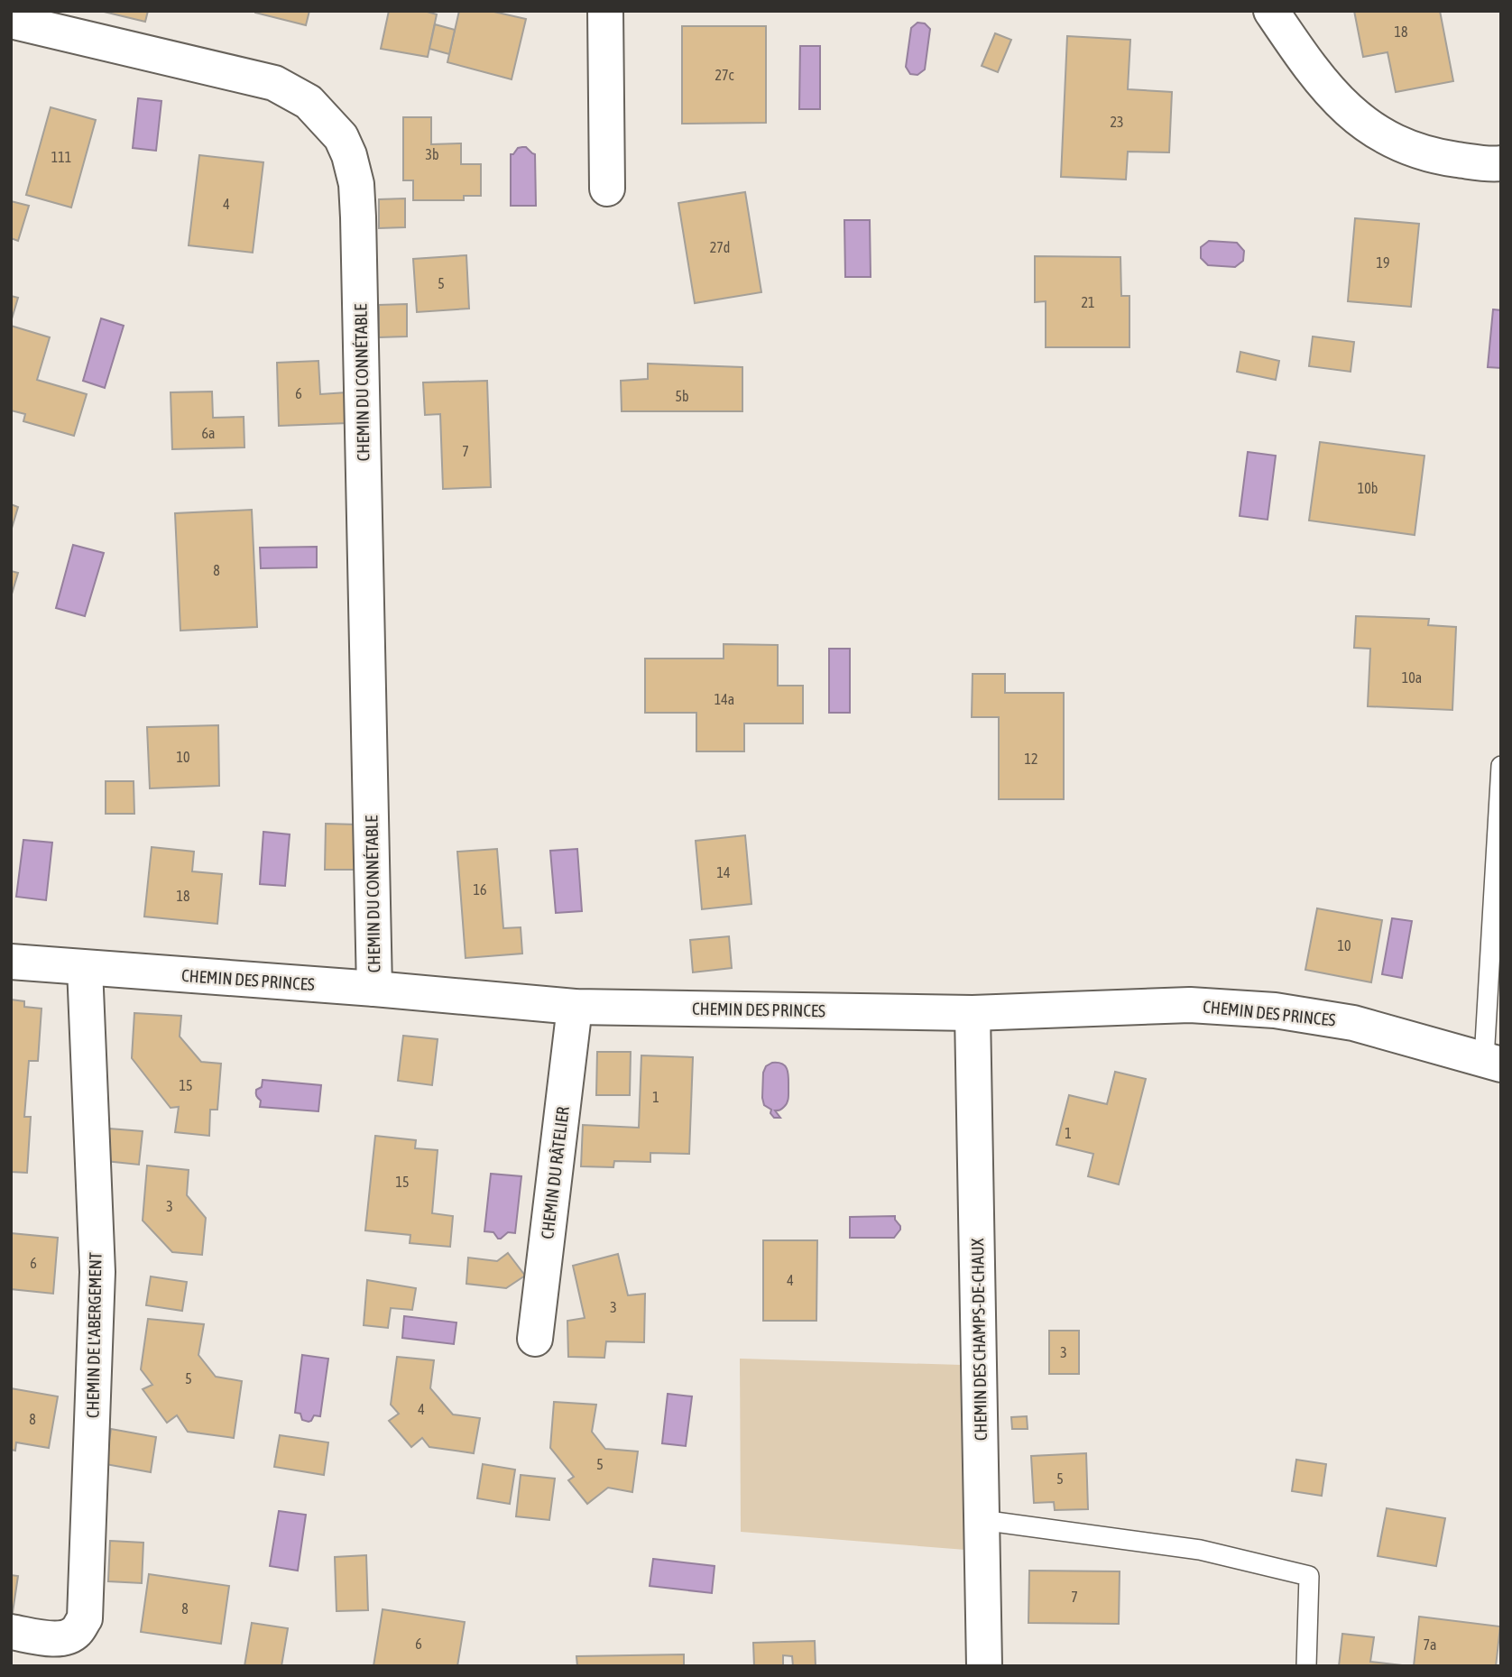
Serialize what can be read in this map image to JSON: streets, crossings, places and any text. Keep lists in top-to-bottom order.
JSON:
{
  "streets": {
    "street": [
      "CHEMIN DU CONNÉTABLE",
      "CHEMIN DES PRINCES",
      "CHEMIN DU RÂTELIER",
      "CHEMIN DE L'ABERGEMENT",
      "CHEMIN DES CHAMPS-DE-CHAUX"
    ]
  },
  "crossings": [
    ["CHEMIN DU CONNÉTABLE", "CHEMIN DES PRINCES"],
    ["CHEMIN DES PRINCES", "CHEMIN DU RÂTELIER"],
    ["CHEMIN DES PRINCES", "CHEMIN DE L'ABERGEMENT"],
    ["CHEMIN DES PRINCES", "CHEMIN DES CHAMPS-DE-CHAUX"]
  ],
  "house_numbers": [
    "18",
    "27c",
    "23",
    "3b",
    "111",
    "4",
    "27d",
    "19",
    "5",
    "21",
    "6",
    "5b",
    "6a",
    "7",
    "10b",
    "8",
    "10a",
    "14a",
    "10",
    "12",
    "14",
    "16",
    "18",
    "10",
    "15",
    "1",
    "1",
    "15",
    "3",
    "6",
    "4",
    "3",
    "3",
    "5",
    "4",
    "8",
    "5",
    "5",
    "7",
    "8",
    "6",
    "7a"
  ]
}
